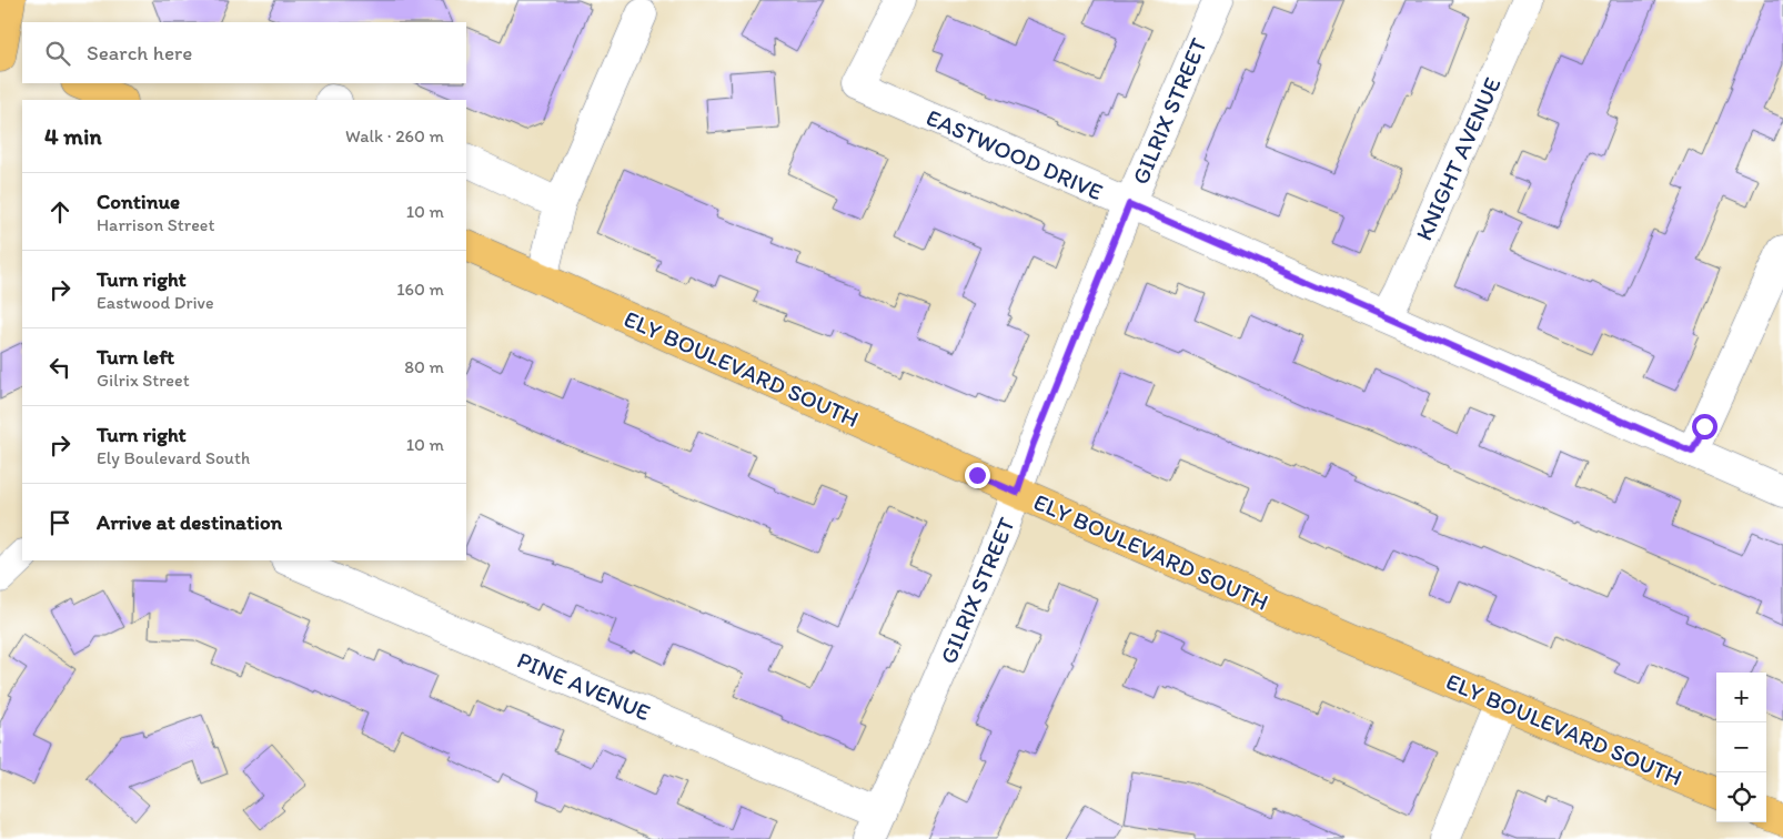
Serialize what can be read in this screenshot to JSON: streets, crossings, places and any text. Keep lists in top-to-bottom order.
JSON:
{
  "streets": {
    "main road": ["ELY BOULEVARD SOUTH"],
    "street": [
      "GILRIX STREET",
      "EASTWOOD DRIVE",
      "KNIGHT AVENUE",
      "PINE AVENUE"
    ]
  },
  "crossings": [
    ["GILRIX STREET", "EASTWOOD DRIVE"],
    ["GILRIX STREET", "ELY BOULEVARD SOUTH"],
    ["GILRIX STREET", "PINE AVENUE"],
    ["EASTWOOD DRIVE", "KNIGHT AVENUE"]
  ],
  "page": {
    "search": "Search here",
    "heading": ["4 min", "Walk · 260 m"],
    "list": [
      ["Continue", "Harrison Street", "10 m"],
      ["Turn right", "Eastwood Drive", "160 m"],
      ["Turn left", "Gilrix Street", "80 m"],
      ["Turn right", "Ely Boulevard South", "10 m"],
      "Arrive at destination"
    ],
    "map_buttons": ["+", "−"]
  }
}
